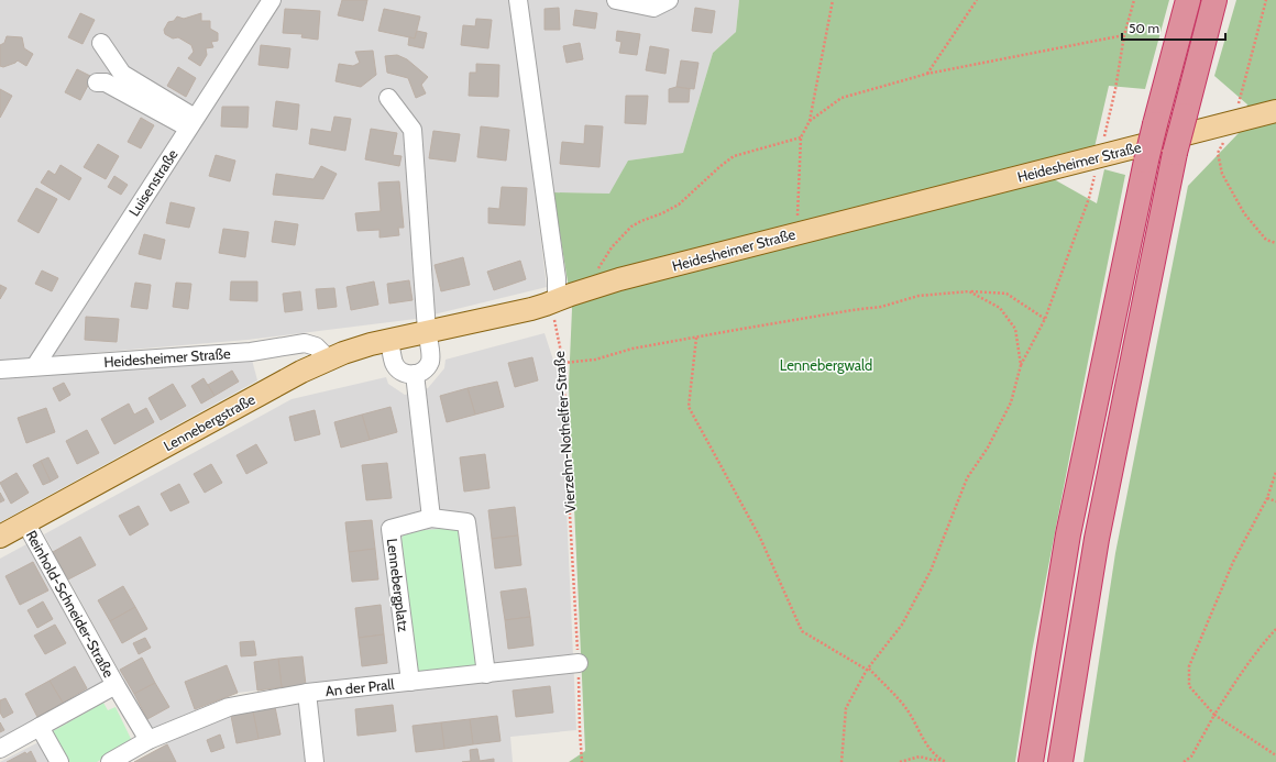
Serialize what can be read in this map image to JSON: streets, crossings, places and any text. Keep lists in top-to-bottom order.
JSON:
{
  "streets": {
    "main road": ["Heidesheimer Straße", "Lennebergstraße"],
    "street": [
      "Luisenstraße",
      "Lennebergplatz",
      "Reinhold-Schneider-Straße",
      "An der Prall"
    ],
    "path": ["Vierzehn-Nothelfer-Straße"]
  },
  "crossings": [
    ["Heidesheimer Straße", "Luisenstraße"],
    ["Heidesheimer Straße", "Lennebergstraße"],
    ["Heidesheimer Straße", "Vierzehn-Nothelfer-Straße"],
    ["Lennebergstraße", "Reinhold-Schneider-Straße"],
    ["Vierzehn-Nothelfer-Straße", "An der Prall"],
    ["Lennebergplatz", "An der Prall"],
    ["Reinhold-Schneider-Straße", "An der Prall"]
  ],
  "parks": ["Lennebergwald"],
  "scale_bar": "50 m"
}
